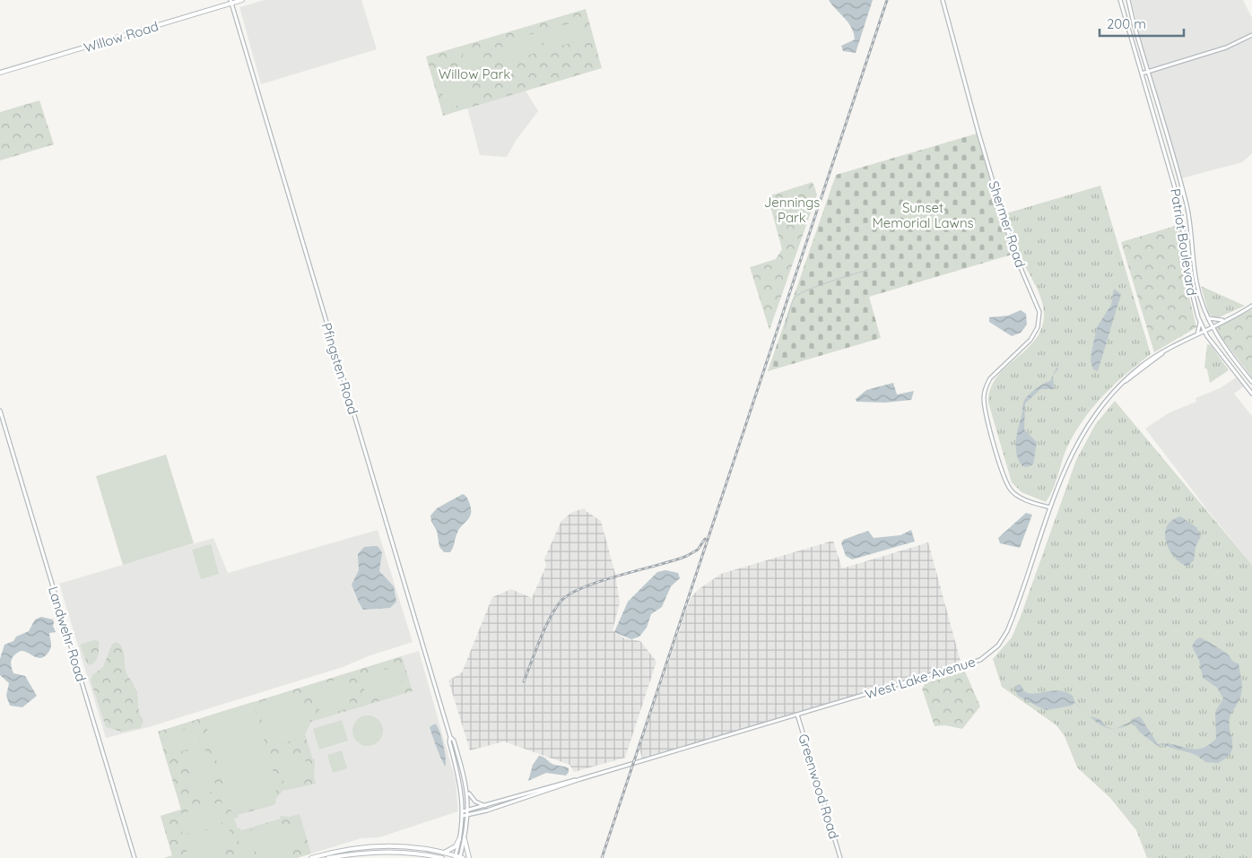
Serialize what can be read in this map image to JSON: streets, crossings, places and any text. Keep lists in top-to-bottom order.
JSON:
{
  "streets": {
    "main road": [
      "Willow Road",
      "Shermer Road",
      "Patriot Boulevard",
      "Pfingsten Road",
      "Landwehr Road",
      "West Lake Avenue",
      "Greenwood Road"
    ]
  },
  "crossings": [
    ["Willow Road", "Pfingsten Road"],
    ["Shermer Road", "West Lake Avenue"],
    ["Patriot Boulevard", "West Lake Avenue"],
    ["Pfingsten Road", "West Lake Avenue"],
    ["West Lake Avenue", "Greenwood Road"]
  ],
  "parks": ["Willow Park", "Jennings Park", "Sunset Memorial Lawns"],
  "scale_bar": "200 m"
}
